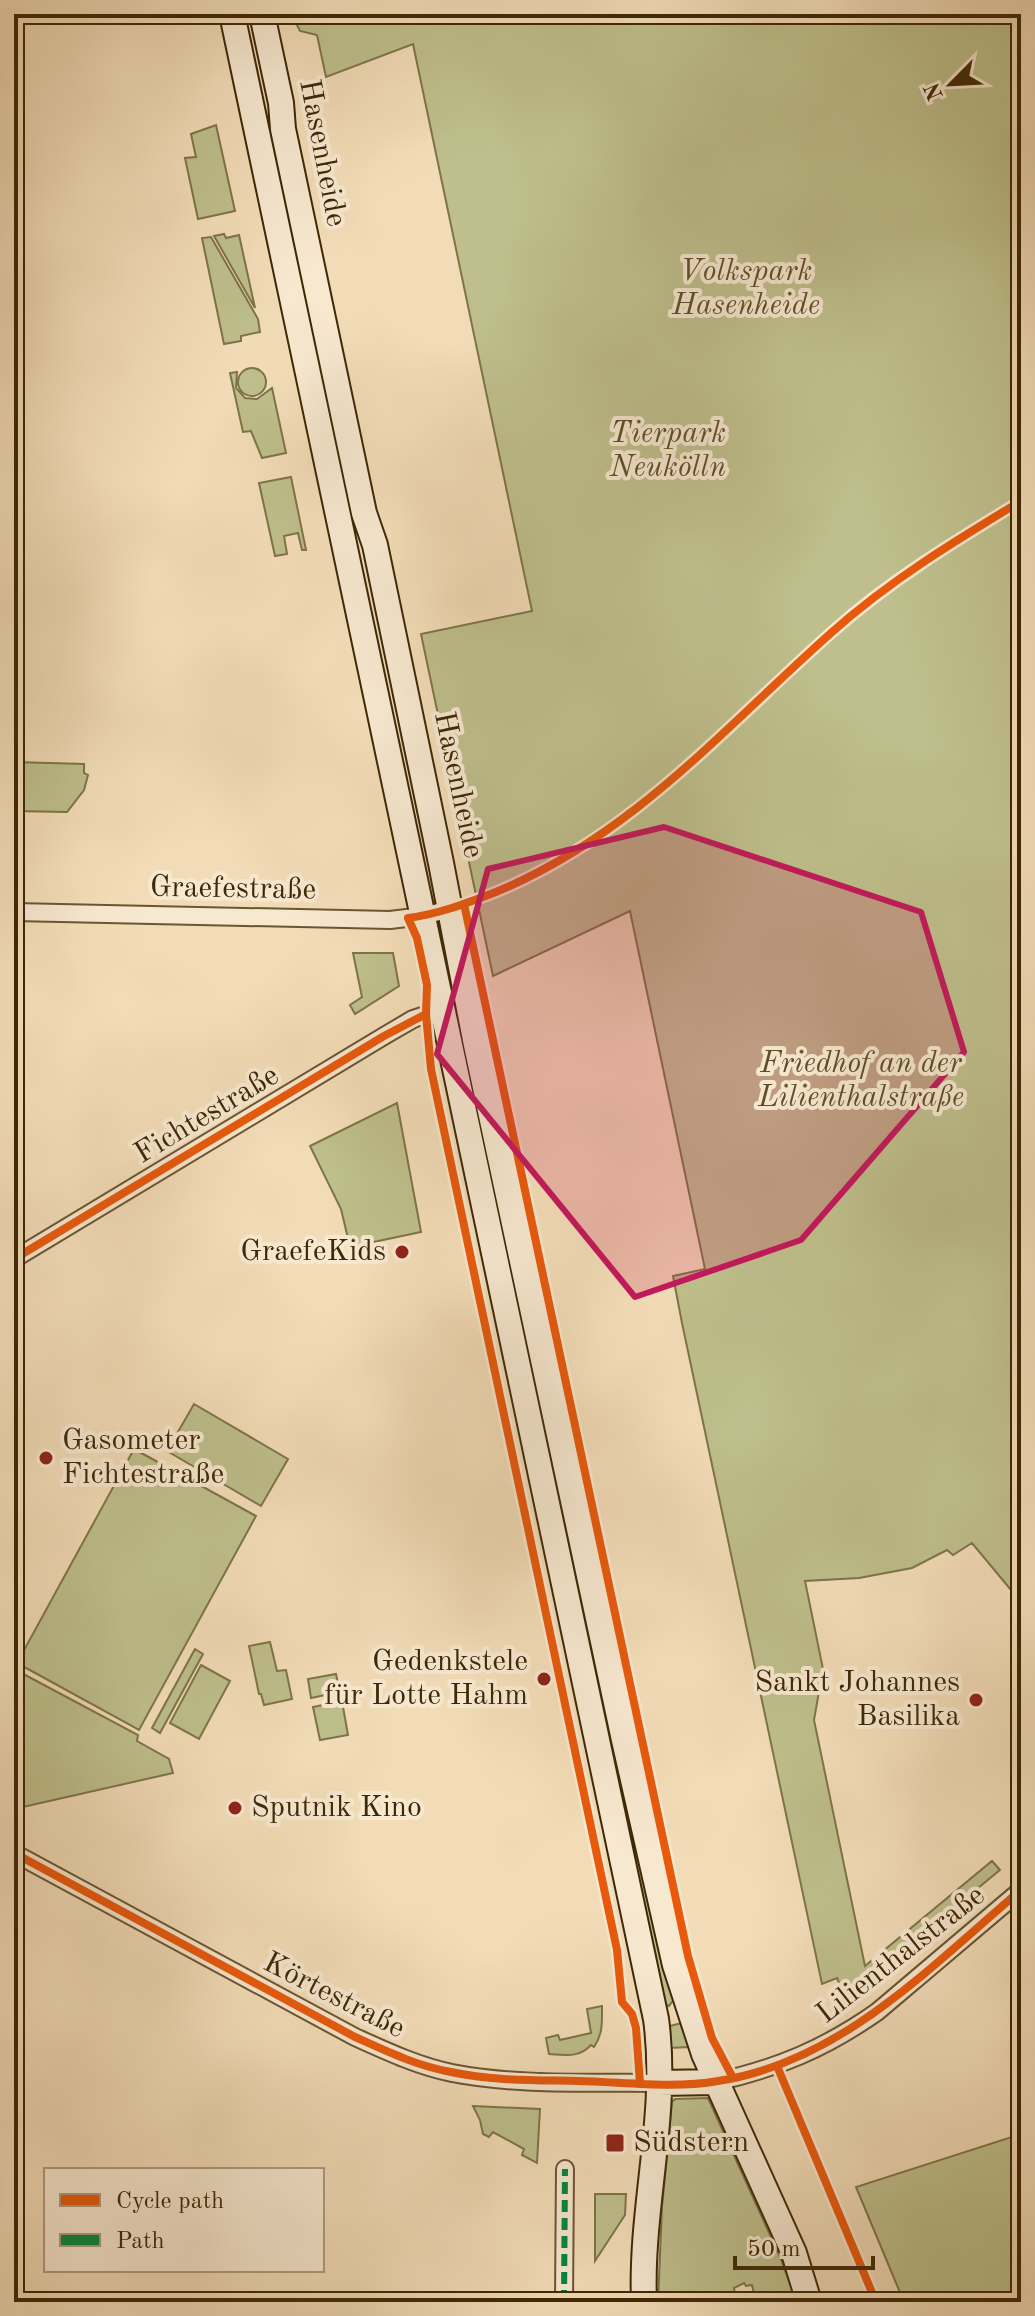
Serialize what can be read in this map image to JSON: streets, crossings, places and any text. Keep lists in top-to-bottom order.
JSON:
{
  "streets": {
    "main road": ["Hasenheide"],
    "street": [
      "Graefestraße",
      "Fichtestraße",
      "Lilienthalstraße",
      "Körtestraße"
    ]
  },
  "crossings": [
    ["Hasenheide", "Graefestraße"],
    ["Hasenheide", "Fichtestraße"],
    ["Hasenheide", "Lilienthalstraße"],
    ["Hasenheide", "Körtestraße"]
  ],
  "parks": ["Volkspark Hasenheide", "Tierpark Neukölln", "Friedhof an der Lilienthalstraße"],
  "places": {
    "other": [
      "GraefeKids",
      "Gasometer Fichtestraße",
      "Gedenkstele für Lotte Hahm",
      "Sankt Johannes Basilika",
      "Sputnik Kino"
    ],
    "transit": ["Südstern"]
  },
  "legend": ["Cycle path", "Path"],
  "scale_bar": "50 m",
  "north": "bottom left"
}
